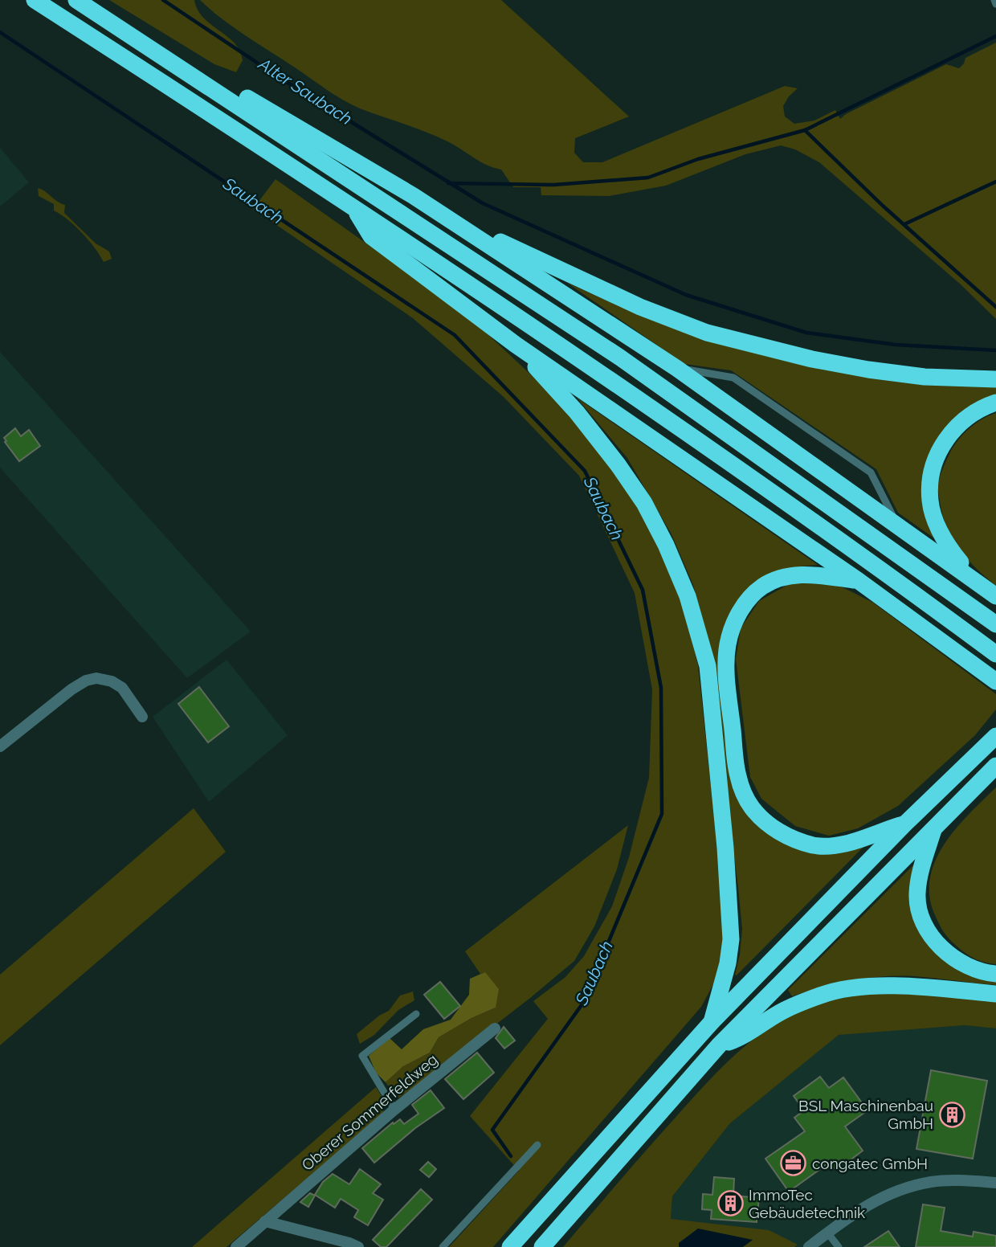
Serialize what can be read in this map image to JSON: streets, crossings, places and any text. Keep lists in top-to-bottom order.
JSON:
{
  "streets": {
    "street": ["Oberer Sommerfeldweg"]
  },
  "water": ["Alter Saubach", "Saubach"],
  "places": {
    "building": ["BSL Maschinenbau GmbH", "ImmoTec Gebäudetechnik"],
    "office": ["congatec GmbH"]
  }
}
